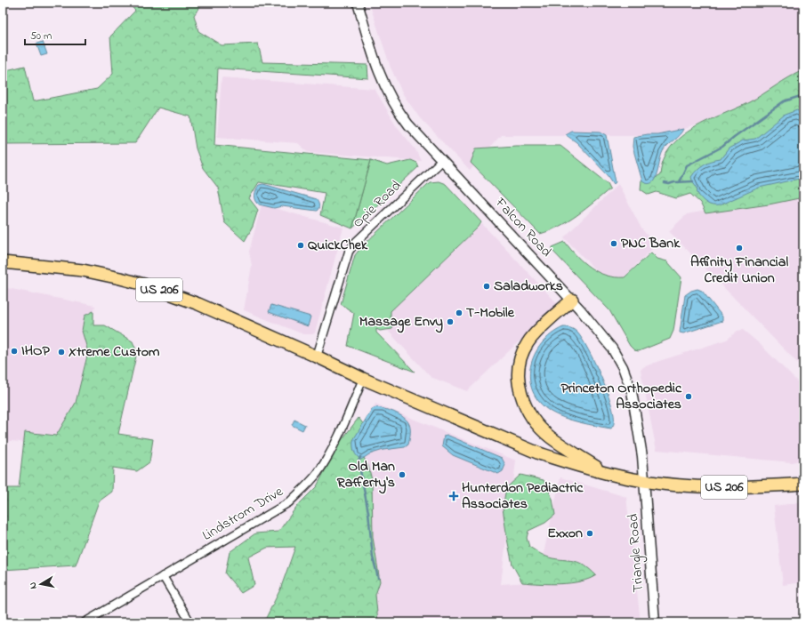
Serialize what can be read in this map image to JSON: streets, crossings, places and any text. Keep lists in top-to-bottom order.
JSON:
{
  "streets": {
    "highway": ["US 206"],
    "street": [
      "Opie Road",
      "Falcon Road",
      "Lindstrom Drive",
      "Triangle Road"
    ]
  },
  "crossings": [
    ["Opie Road", "Falcon Road"],
    ["Opie Road", "US 206"],
    ["Falcon Road", "US 206"],
    ["Falcon Road", "Triangle Road"],
    ["US 206", "Lindstrom Drive"],
    ["US 206", "Triangle Road"]
  ],
  "places": {
    "other": [
      "PNC Bank",
      "QuickChek",
      "Affinity Financial Credit Union",
      "Saladworks",
      "T-Mobile",
      "Massage Envy",
      "IHOP",
      "Xtreme Custom",
      "Princeton Orthopedic Associates",
      "Old Man Rafferty's",
      "Exxon"
    ],
    "health": ["Hunterdon Pediactric Associates"]
  },
  "scale_bar": "50 m",
  "north": "left"
}
